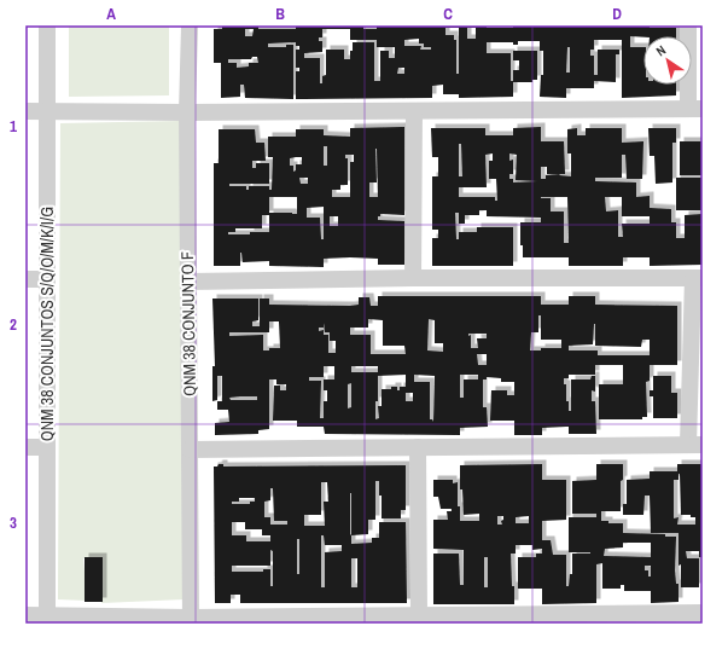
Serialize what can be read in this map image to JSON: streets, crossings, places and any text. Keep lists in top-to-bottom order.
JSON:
{
  "streets": {
    "street": ["QNM 38 CONJUNTOS S/Q/O/M/K/I/G", "QNM 38 CONJUNTO F"]
  },
  "north": "top left",
  "grid": {
    "columns": [
      "A",
      "B",
      "C",
      "D"
    ],
    "rows": ["1", "2", "3"]
  }
}
